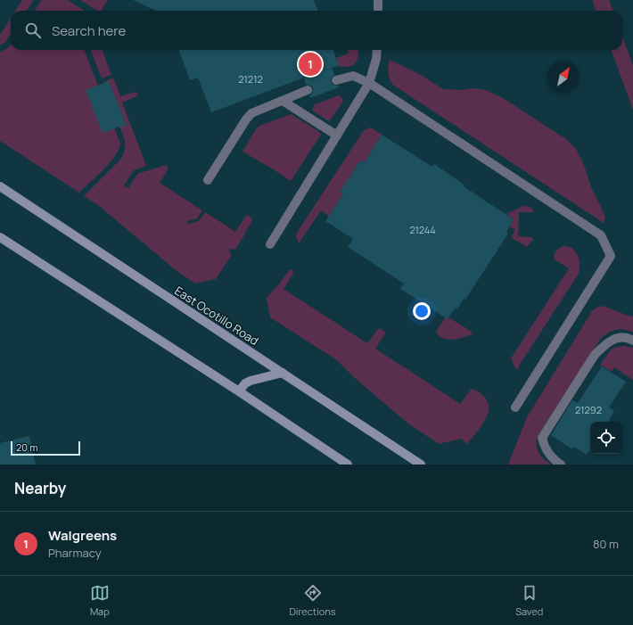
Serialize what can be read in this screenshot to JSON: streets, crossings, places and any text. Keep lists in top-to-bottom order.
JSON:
{
  "streets": {
    "main road": ["East Ocotillo Road"]
  },
  "house_numbers": ["21212", "21244", "21292"],
  "scale_bar": "20 m",
  "north": "top right",
  "page": {
    "search": "Search here",
    "pins": "1",
    "scale": "20 m",
    "heading": "Nearby",
    "list": [
      {
        "mark": "1",
        "name": "Walgreens",
        "note": "Pharmacy",
        "value": "80 m"
      }
    ],
    "nav": ["Map", "Directions", "Saved"]
  }
}
